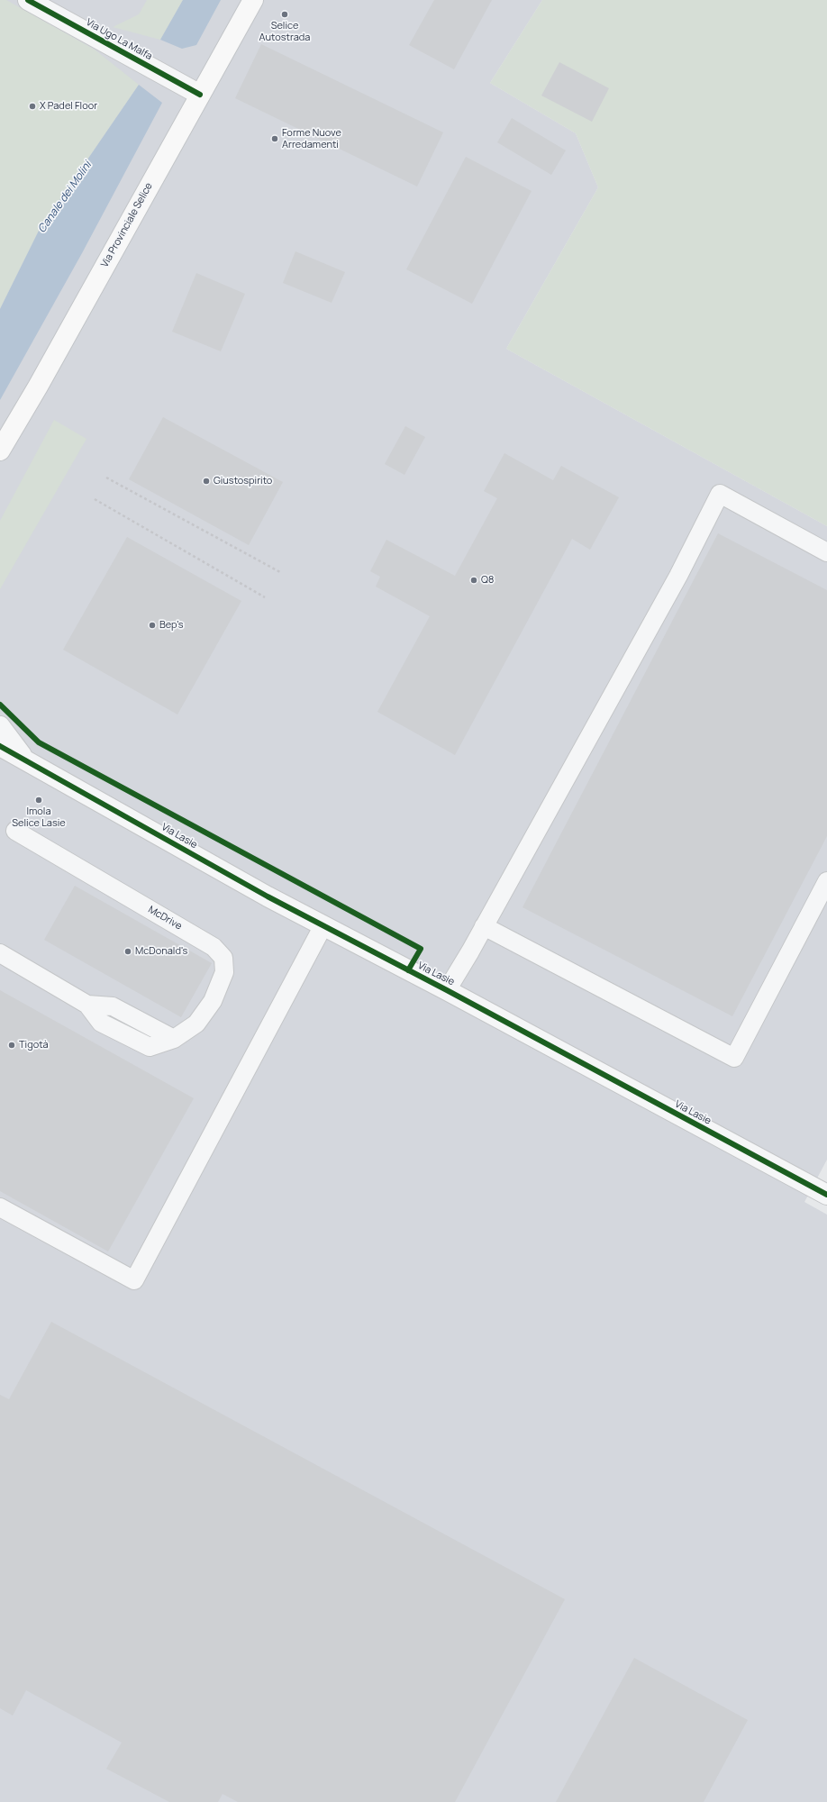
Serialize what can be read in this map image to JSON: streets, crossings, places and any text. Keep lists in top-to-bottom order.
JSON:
{
  "streets": {
    "main road": ["Via Provinciale Selice"],
    "street": ["Via Ugo La Malfa", "Via Lasie"],
    "lane": ["McDrive"]
  },
  "crossings": [
    ["Via Ugo La Malfa", "Via Provinciale Selice"]
  ],
  "water": ["Canale dei Molini"],
  "places": [
    "Selice Autostrada",
    "X Padel Floor",
    "Forme Nuove Arredamenti",
    "Giustospirito",
    "Q8",
    "Bep's",
    "Imola Selice Lasie",
    "McDonald's",
    "Tigotà"
  ]
}
